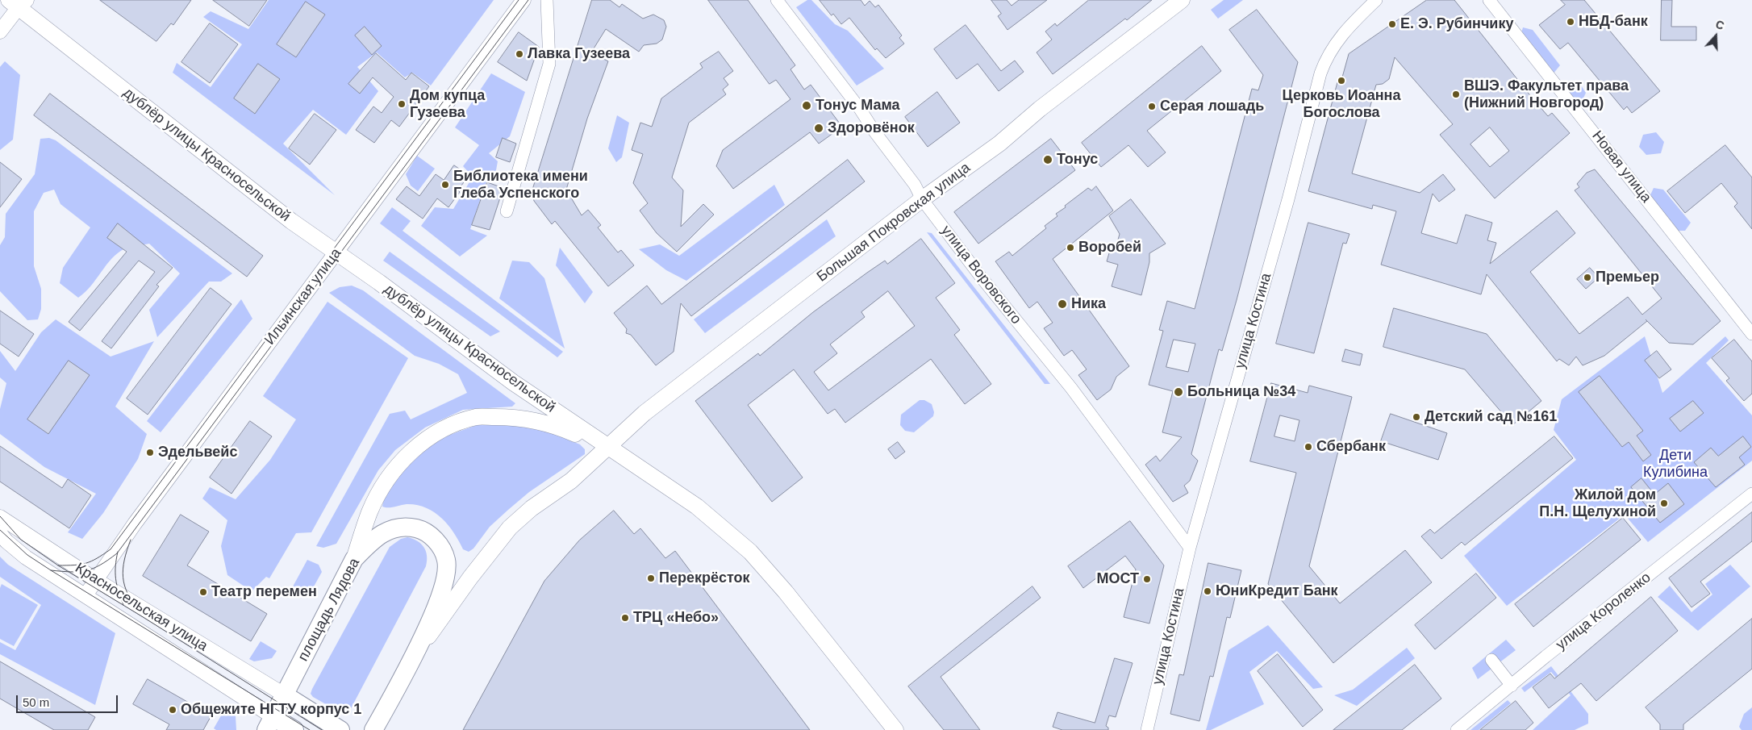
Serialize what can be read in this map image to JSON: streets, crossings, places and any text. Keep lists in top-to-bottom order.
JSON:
{
  "streets": {
    "main road": ["дублёр улицы Красносельской", "Большая Покровская улица", "площадь Лядова"],
    "street": [
      "Новая улица",
      "улица Воровского",
      "Ильинская улица",
      "улица Костина",
      "Красносельская улица",
      "улица Короленко"
    ]
  },
  "crossings": [
    ["дублёр улицы Красносельской", "Большая Покровская улица"],
    ["дублёр улицы Красносельской", "Ильинская улица"],
    ["Большая Покровская улица", "улица Воровского"],
    ["Большая Покровская улица", "площадь Лядова"],
    ["улица Воровского", "улица Костина"],
    ["Ильинская улица", "Красносельская улица"],
    ["Красносельская улица", "площадь Лядова"]
  ],
  "parks": ["Дети Кулибина"],
  "places": [
    "НБД-банк",
    "Е. Э. Рубинчику",
    "Лавка Гузеева",
    "Церковь Иоанна Богослова",
    "ВШЭ. Факультет права (Нижний Новгород)",
    "Дом купца Гузеева",
    "Тонус Мама",
    "Серая лошадь",
    "Здоровёнок",
    "Тонус",
    "Библиотека имени Глеба Успенского",
    "Воробей",
    "Премьер",
    "Ника",
    "Больница №34",
    "Детский сад №161",
    "Сбербанк",
    "Эдельвейс",
    "Жилой дом П.Н. Щелухиной",
    "Перекрёсток",
    "МОСТ",
    "ЮниКредит Банк",
    "Театр перемен",
    "ТРЦ «Небо»",
    "Общежите НГТУ корпус 1"
  ],
  "scale_bar": "50 m",
  "north": "top"
}
